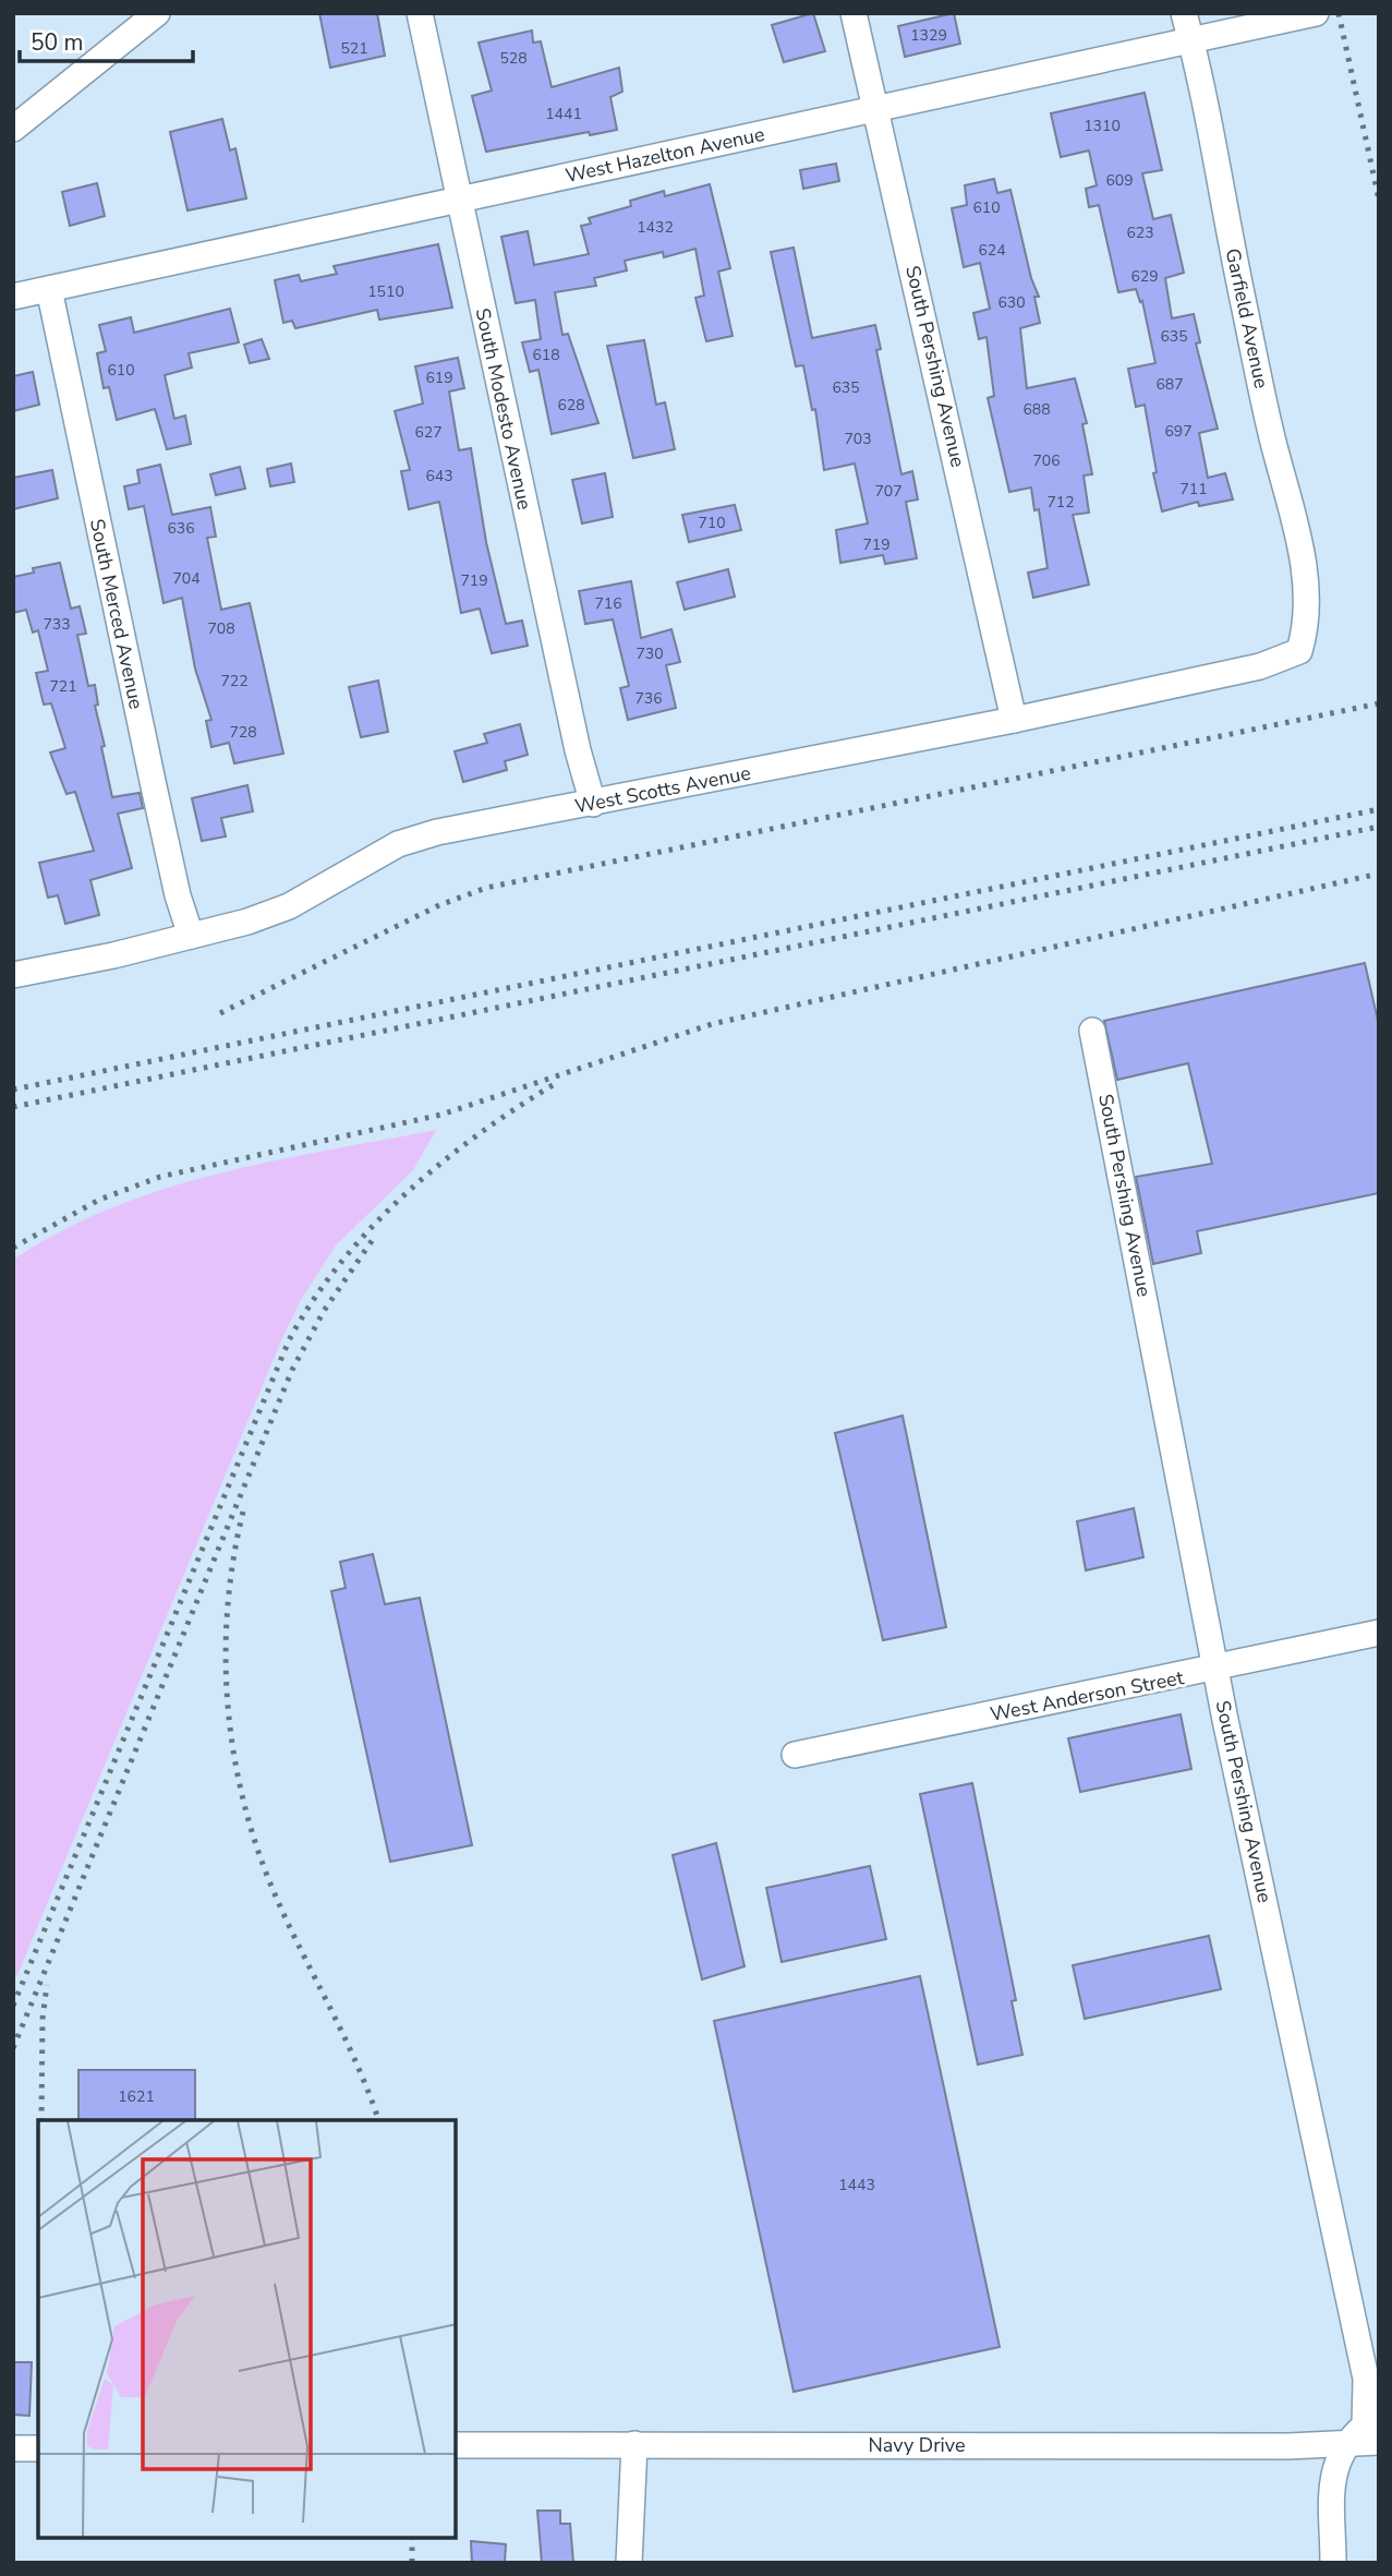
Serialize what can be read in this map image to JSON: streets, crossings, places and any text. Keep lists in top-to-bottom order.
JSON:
{
  "streets": {
    "street": [
      "West Hazelton Avenue",
      "Garfield Avenue",
      "South Pershing Avenue",
      "South Modesto Avenue",
      "South Merced Avenue",
      "West Scotts Avenue",
      "West Anderson Street",
      "Navy Drive"
    ]
  },
  "crossings": [
    ["West Hazelton Avenue", "Garfield Avenue"],
    ["West Hazelton Avenue", "South Pershing Avenue"],
    ["West Hazelton Avenue", "South Modesto Avenue"],
    ["West Hazelton Avenue", "South Merced Avenue"],
    ["Garfield Avenue", "West Scotts Avenue"],
    ["South Pershing Avenue", "West Scotts Avenue"],
    ["South Pershing Avenue", "West Anderson Street"],
    ["South Pershing Avenue", "Navy Drive"],
    ["South Modesto Avenue", "West Scotts Avenue"],
    ["South Merced Avenue", "West Scotts Avenue"]
  ],
  "house_numbers": [
    "1329",
    "521",
    "528",
    "1441",
    "1310",
    "609",
    "610",
    "1432",
    "623",
    "624",
    "629",
    "1510",
    "630",
    "635",
    "618",
    "610",
    "619",
    "687",
    "635",
    "628",
    "688",
    "697",
    "627",
    "703",
    "706",
    "643",
    "711",
    "707",
    "712",
    "710",
    "636",
    "719",
    "704",
    "719",
    "716",
    "733",
    "708",
    "730",
    "722",
    "721",
    "736",
    "728",
    "1621",
    "1443"
  ],
  "scale_bar": "50 m"
}
